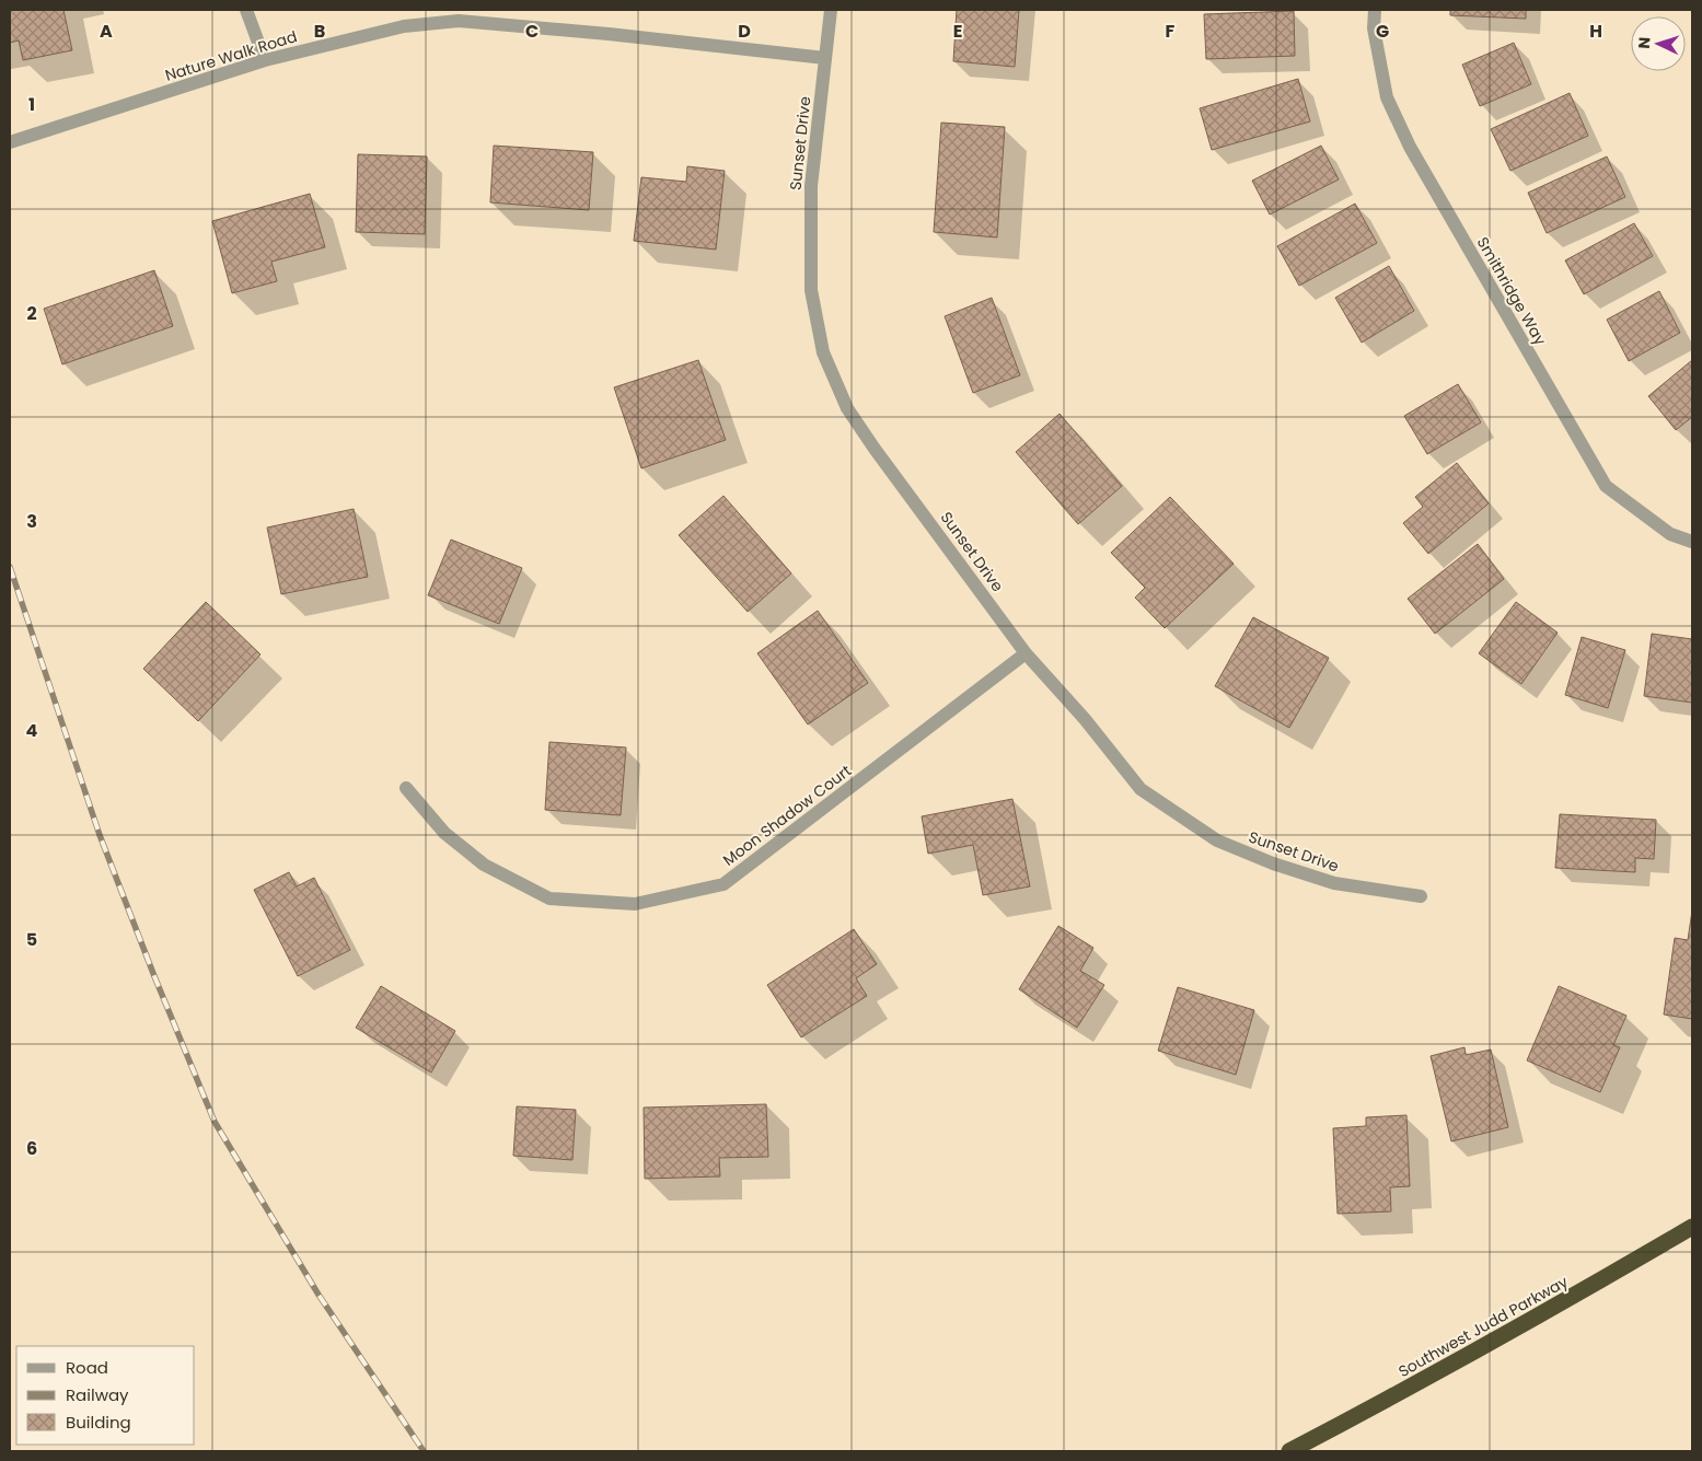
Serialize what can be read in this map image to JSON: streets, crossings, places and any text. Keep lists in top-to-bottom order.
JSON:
{
  "streets": {
    "highway": ["Southwest Judd Parkway"],
    "street": [
      "Nature Walk Road",
      "Sunset Drive",
      "Smithridge Way",
      "Moon Shadow Court"
    ]
  },
  "crossings": [
    ["Nature Walk Road", "Sunset Drive"],
    ["Sunset Drive", "Moon Shadow Court"]
  ],
  "legend": ["Road", "Railway", "Building"],
  "north": "left",
  "grid": {
    "columns": [
      "A",
      "B",
      "C",
      "D",
      "E",
      "F",
      "G",
      "H"
    ],
    "rows": [
      "1",
      "2",
      "3",
      "4",
      "5",
      "6"
    ]
  }
}
